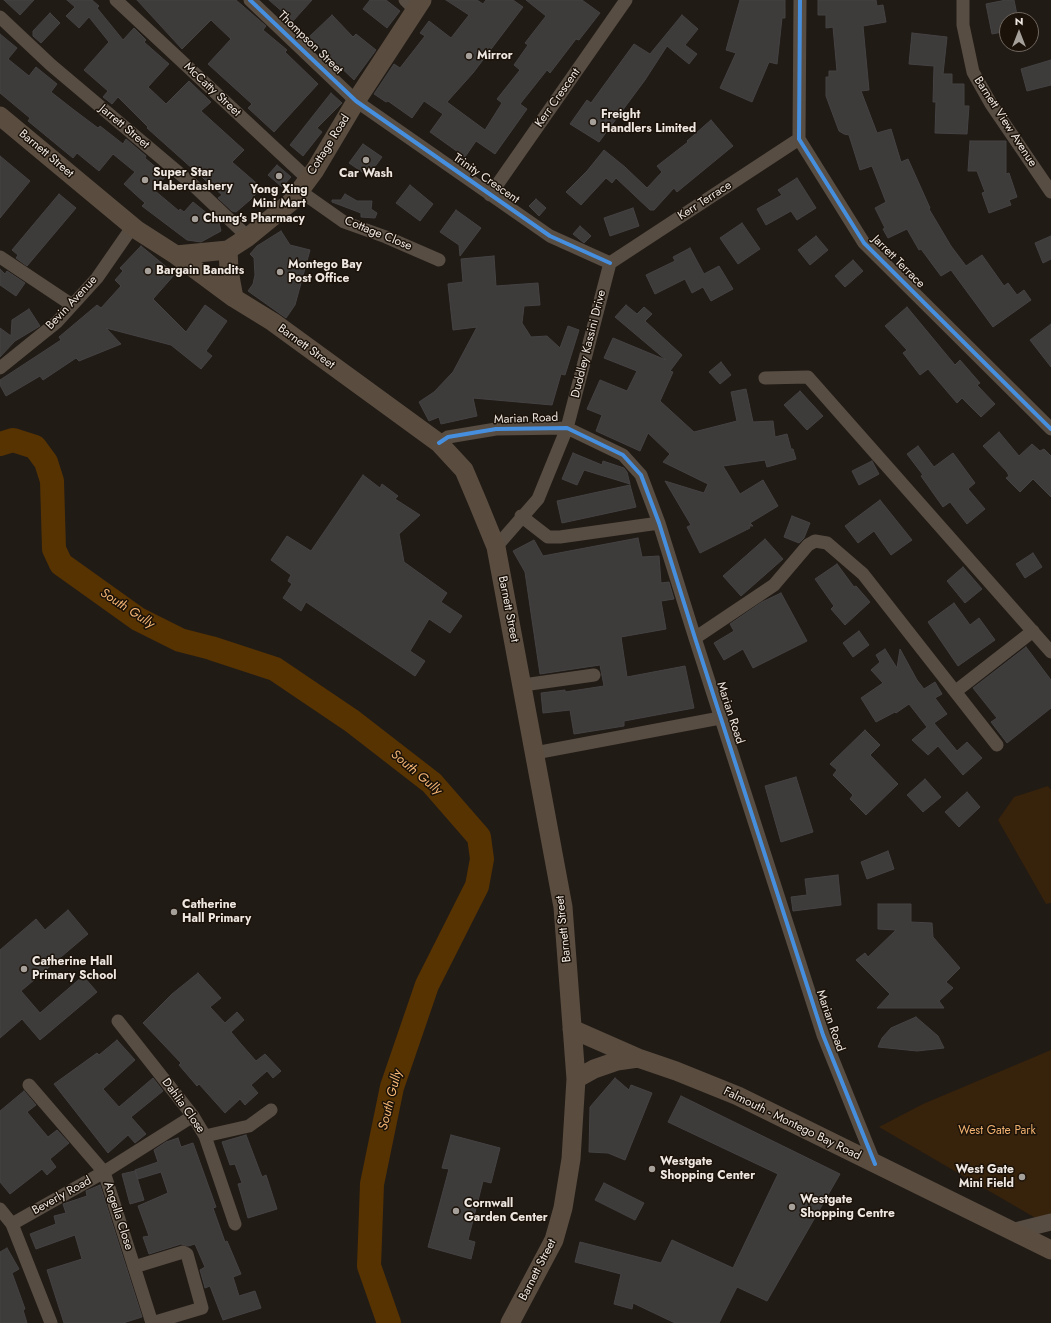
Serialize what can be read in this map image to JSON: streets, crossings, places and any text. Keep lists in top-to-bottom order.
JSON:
{
  "streets": {
    "main road": ["Cottage Road", "Barnett Street", "Falmouth - Montego Bay Road"],
    "street": [
      "Thompson Street",
      "McCatty Street",
      "Kerr Crescent",
      "Barnett View Avenue",
      "Jarrett Street",
      "Trinity Crescent",
      "Kerr Terrace",
      "Cottage Close",
      "Jarrett Terrace",
      "Bevin Avenue",
      "Duddley Kassini Drive",
      "Marian Road",
      "Dahlia Close",
      "Beverly Road",
      "Angella Close"
    ]
  },
  "crossings": [
    ["Thompson Street", "Cottage Road"],
    ["Thompson Street", "Trinity Crescent"],
    ["McCatty Street", "Cottage Road"],
    ["McCatty Street", "Cottage Close"],
    ["Kerr Crescent", "Trinity Crescent"],
    ["Jarrett Street", "Cottage Road"],
    ["Cottage Road", "Barnett Street"],
    ["Cottage Road", "Trinity Crescent"],
    ["Cottage Road", "Cottage Close"],
    ["Barnett Street", "Bevin Avenue"],
    ["Barnett Street", "Duddley Kassini Drive"],
    ["Barnett Street", "Marian Road"],
    ["Barnett Street", "Falmouth - Montego Bay Road"],
    ["Trinity Crescent", "Kerr Terrace"],
    ["Trinity Crescent", "Duddley Kassini Drive"],
    ["Kerr Terrace", "Jarrett Terrace"],
    ["Kerr Terrace", "Duddley Kassini Drive"],
    ["Duddley Kassini Drive", "Marian Road"],
    ["Marian Road", "Falmouth - Montego Bay Road"],
    ["Dahlia Close", "Beverly Road"],
    ["Beverly Road", "Angella Close"]
  ],
  "water": ["South Gully"],
  "parks": ["West Gate Park"],
  "places": [
    "Mirror",
    "Freight Handlers Limited",
    "Car Wash",
    "Yong Xing Mini Mart",
    "Super Star Haberdashery",
    "Chung's Pharmacy",
    "Bargain Bandits",
    "Montego Bay Post Office",
    "Catherine Hall Primary",
    "Catherine Hall Primary School",
    "Westgate Shopping Center",
    "West Gate Mini Field",
    "Westgate Shopping Centre",
    "Cornwall Garden Center"
  ],
  "north": "top"
}
